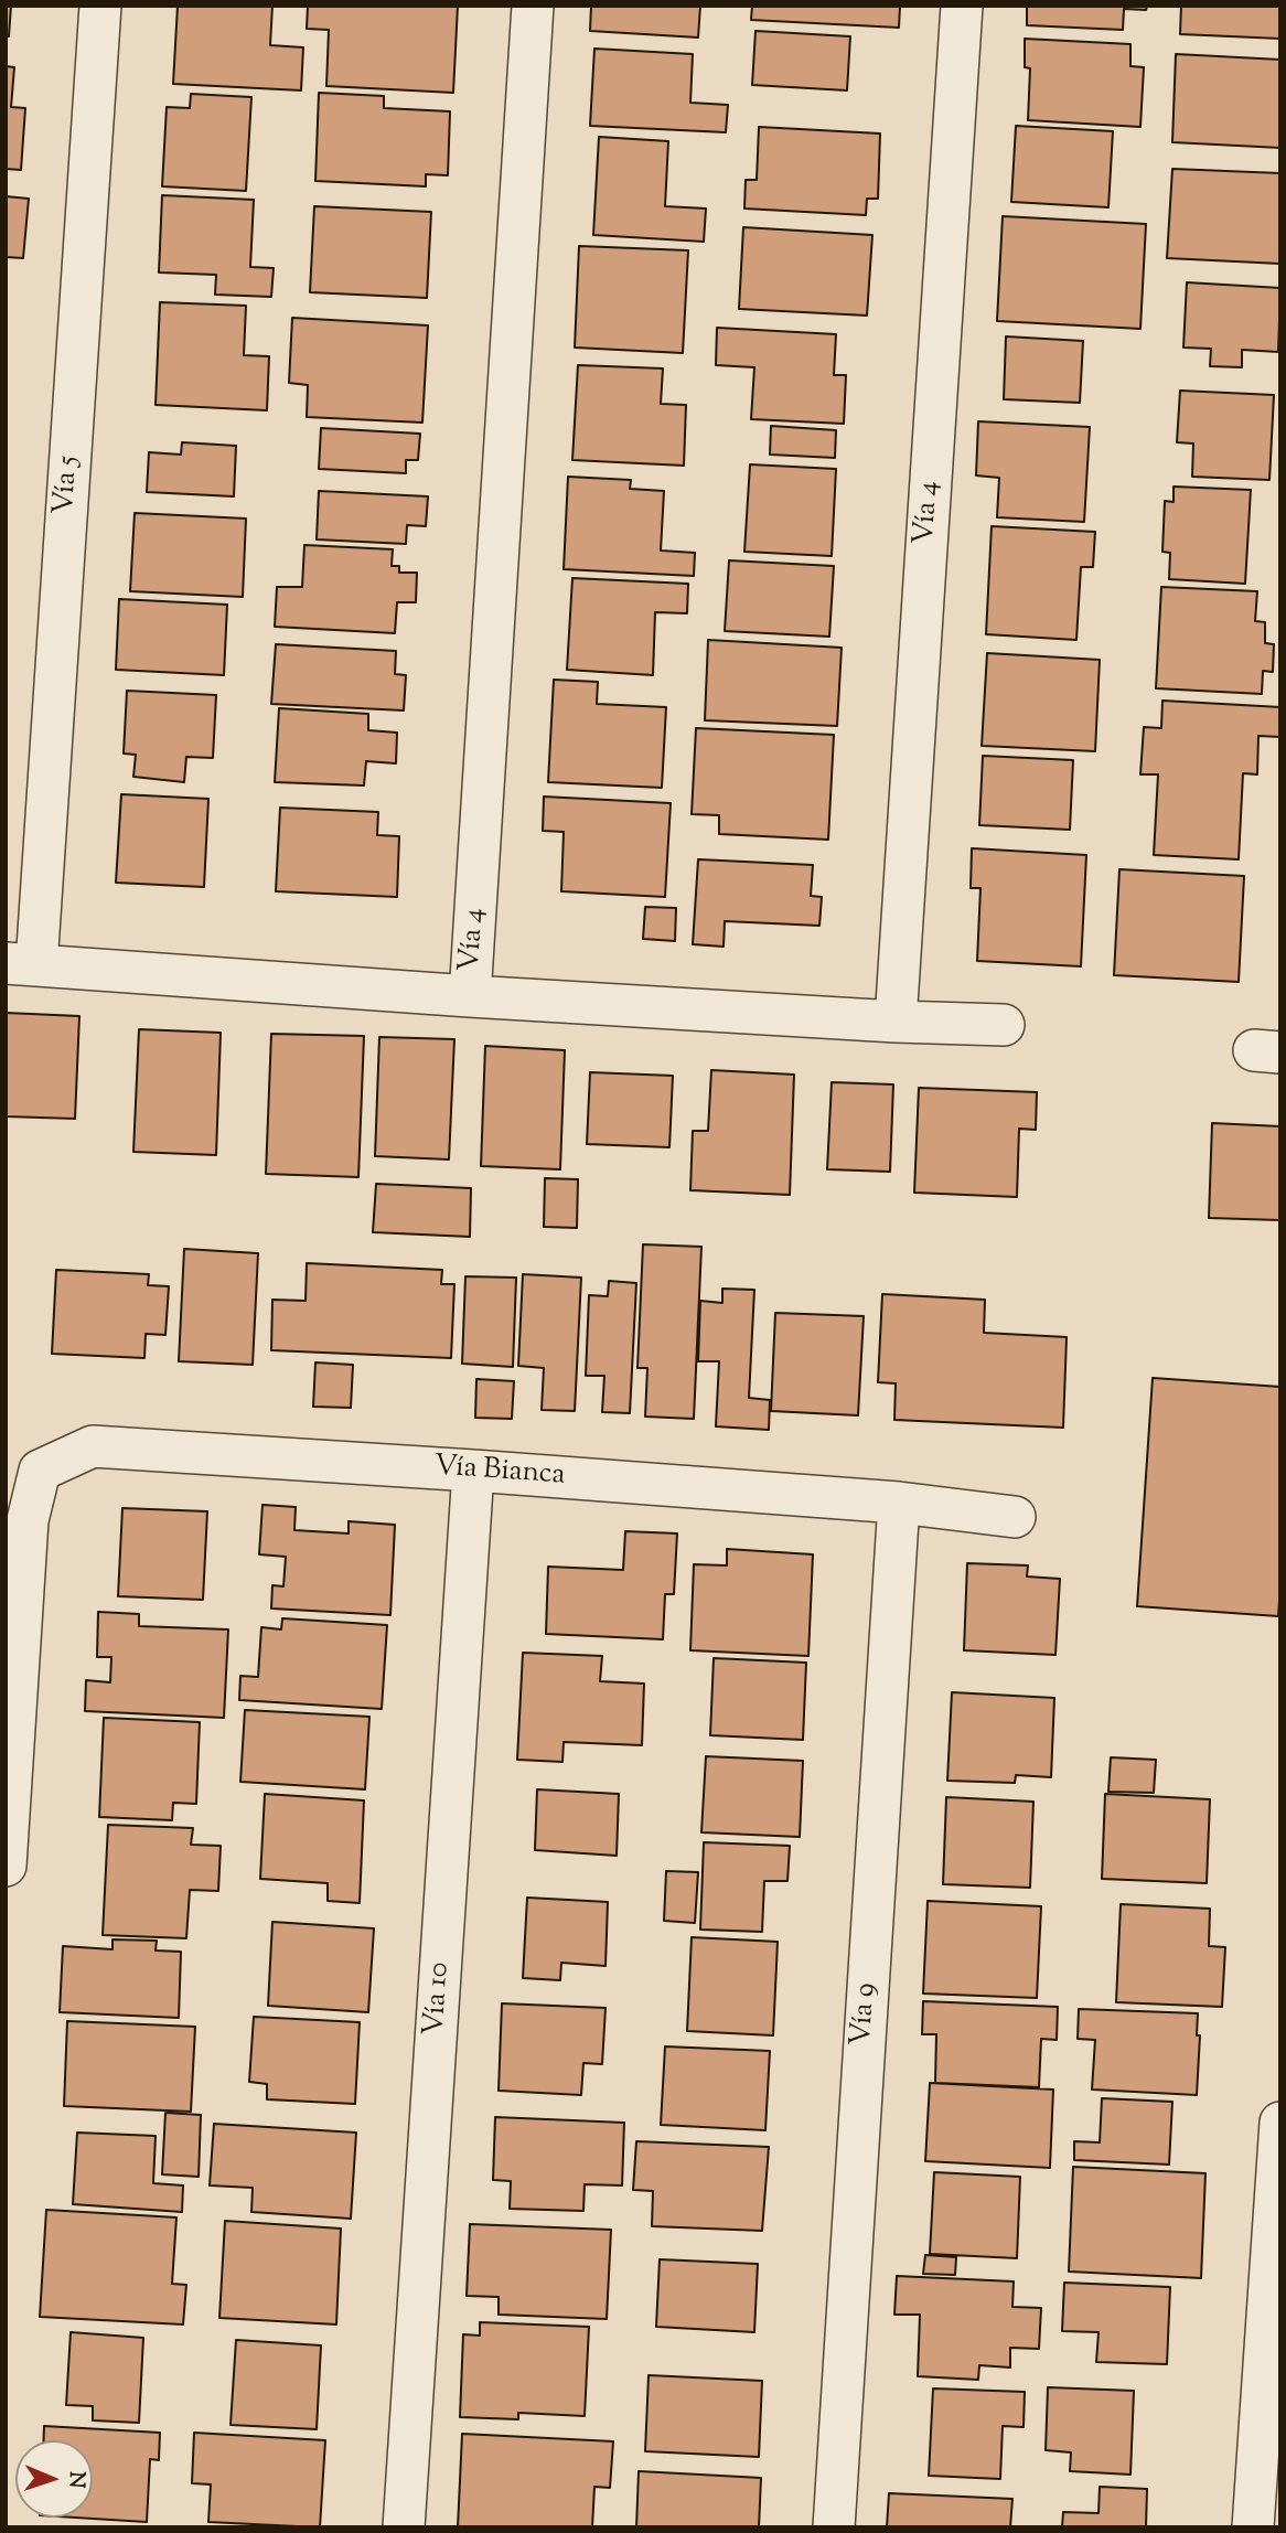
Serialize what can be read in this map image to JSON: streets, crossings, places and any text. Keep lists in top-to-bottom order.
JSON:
{
  "streets": {
    "street": [
      "Vía 5",
      "Vía 4",
      "Vía Bianca",
      "Vía 10",
      "Vía 9"
    ]
  },
  "crossings": [
    ["Vía 5", "Vía 4"],
    ["Vía Bianca", "Vía 10"],
    ["Vía Bianca", "Vía 9"]
  ],
  "north": "right"
}
